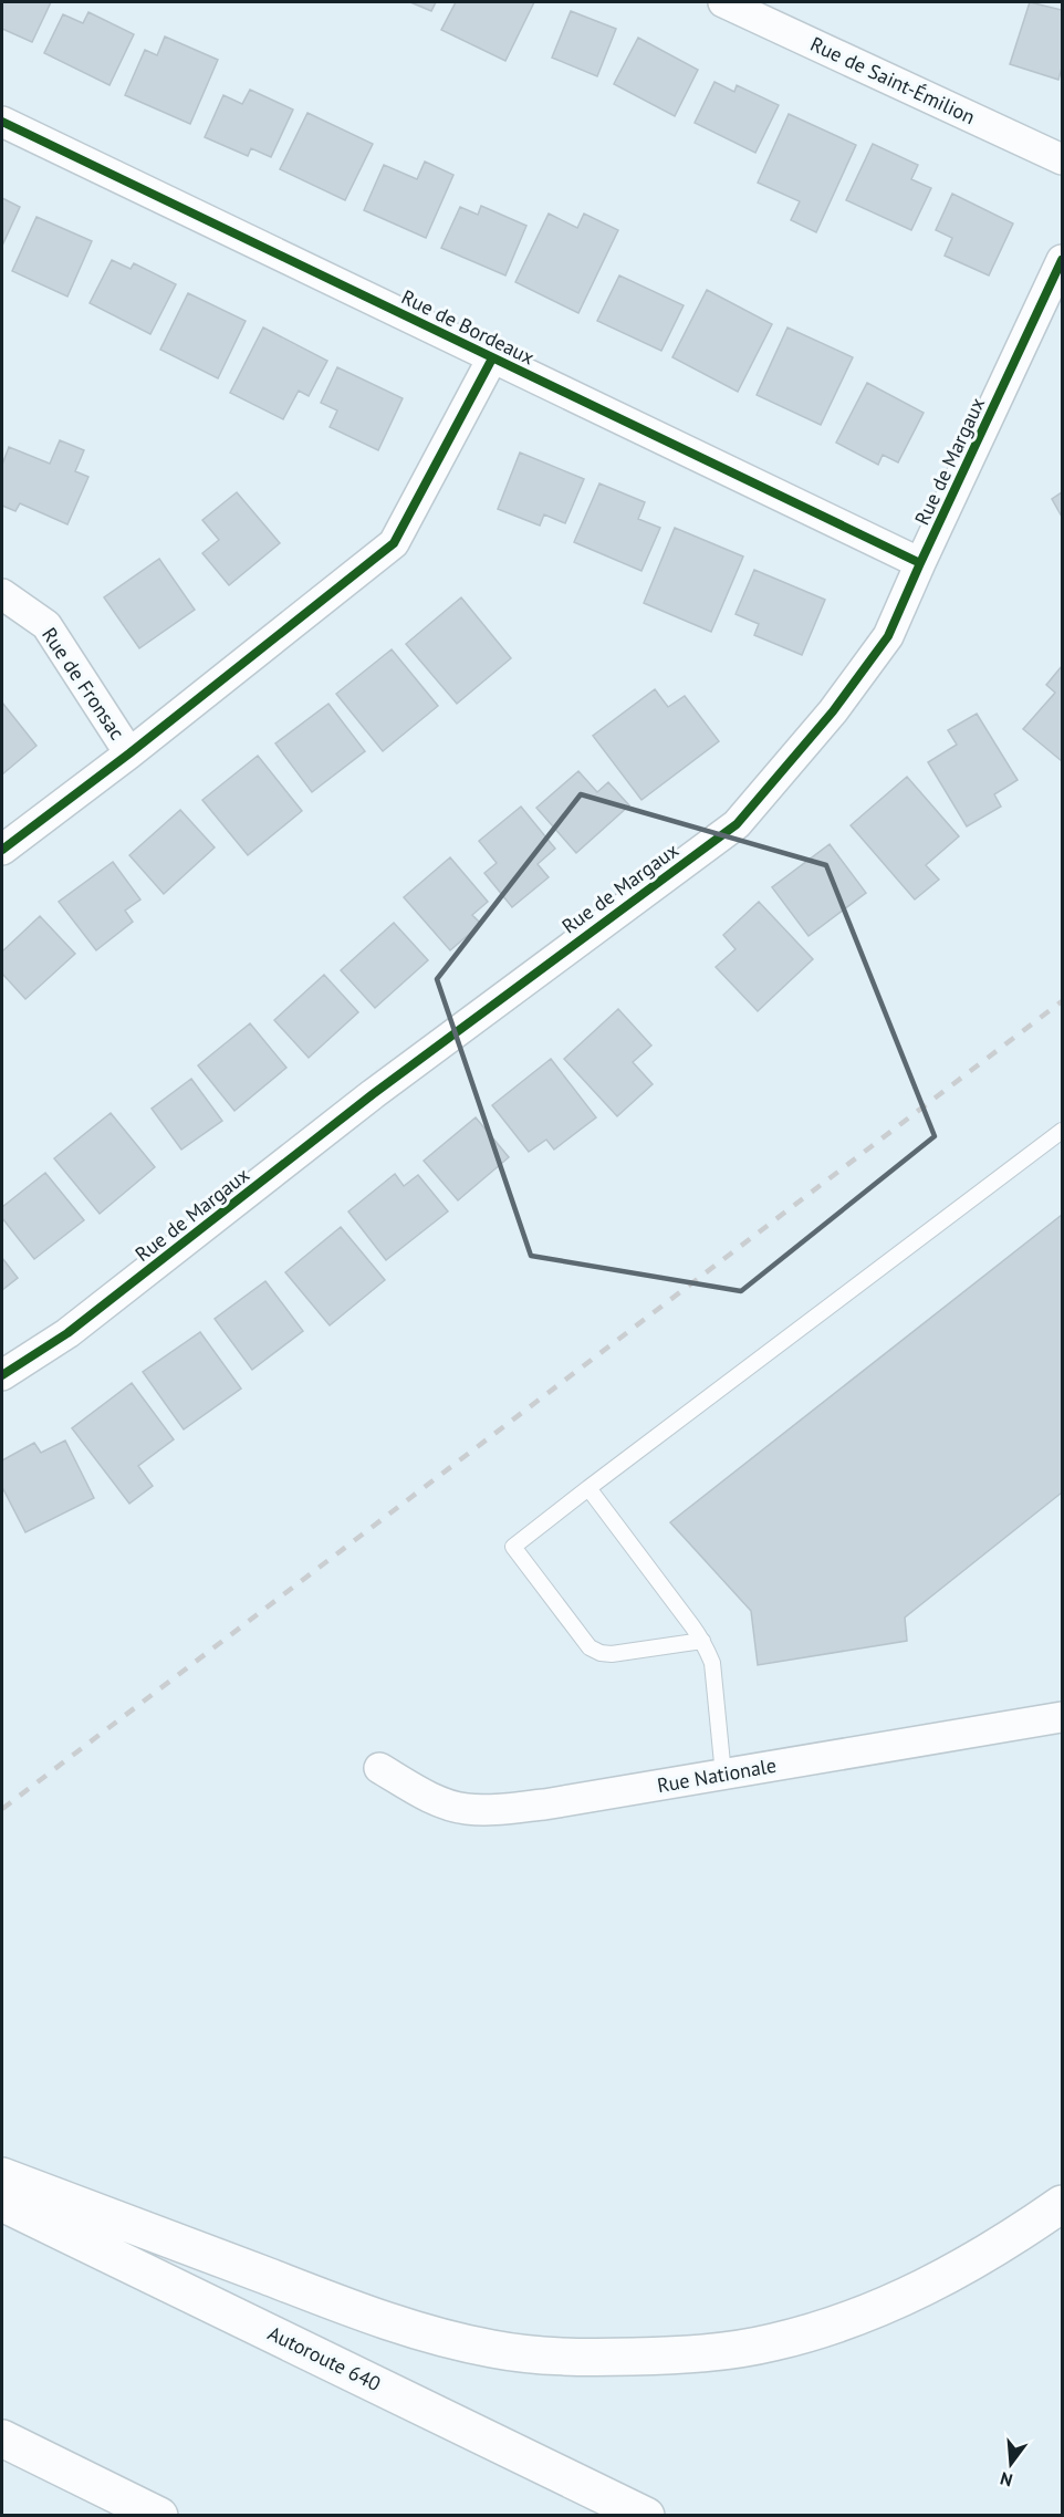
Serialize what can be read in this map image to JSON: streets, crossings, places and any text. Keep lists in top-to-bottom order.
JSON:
{
  "streets": {
    "highway": ["Autoroute 640"],
    "street": [
      "Rue de Saint-Émilion",
      "Rue de Bordeaux",
      "Rue de Margaux",
      "Rue de Fronsac",
      "Rue Nationale"
    ]
  },
  "crossings": [
    ["Rue de Bordeaux", "Rue de Margaux"]
  ],
  "north": "bottom"
}
